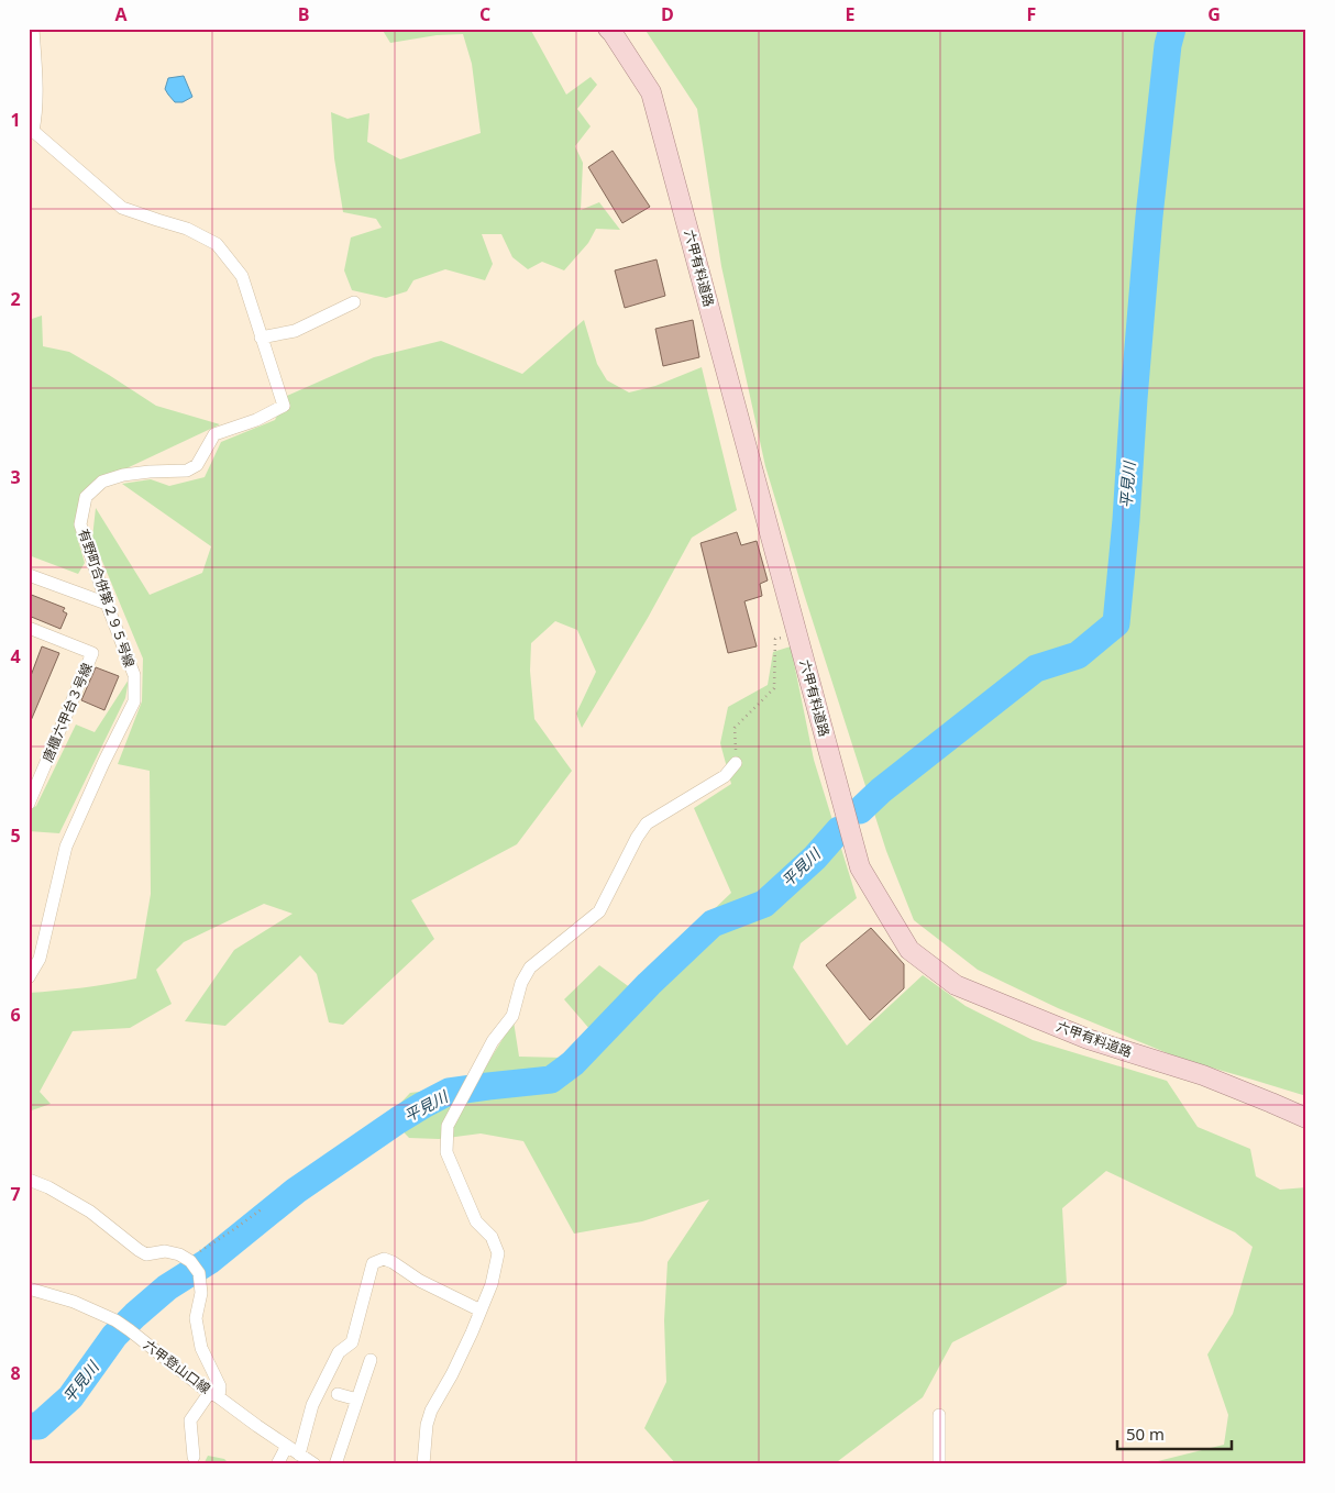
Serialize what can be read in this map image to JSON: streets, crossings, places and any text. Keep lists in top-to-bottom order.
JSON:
{
  "streets": {
    "main road": ["六甲有料道路"],
    "street": ["有野町合併第２９５号線", "唐櫃六甲台３号線", "六甲登山口線"]
  },
  "water": ["平見川"],
  "scale_bar": "50 m",
  "grid": {
    "columns": [
      "A",
      "B",
      "C",
      "D",
      "E",
      "F",
      "G"
    ],
    "rows": [
      "1",
      "2",
      "3",
      "4",
      "5",
      "6",
      "7",
      "8"
    ]
  }
}
